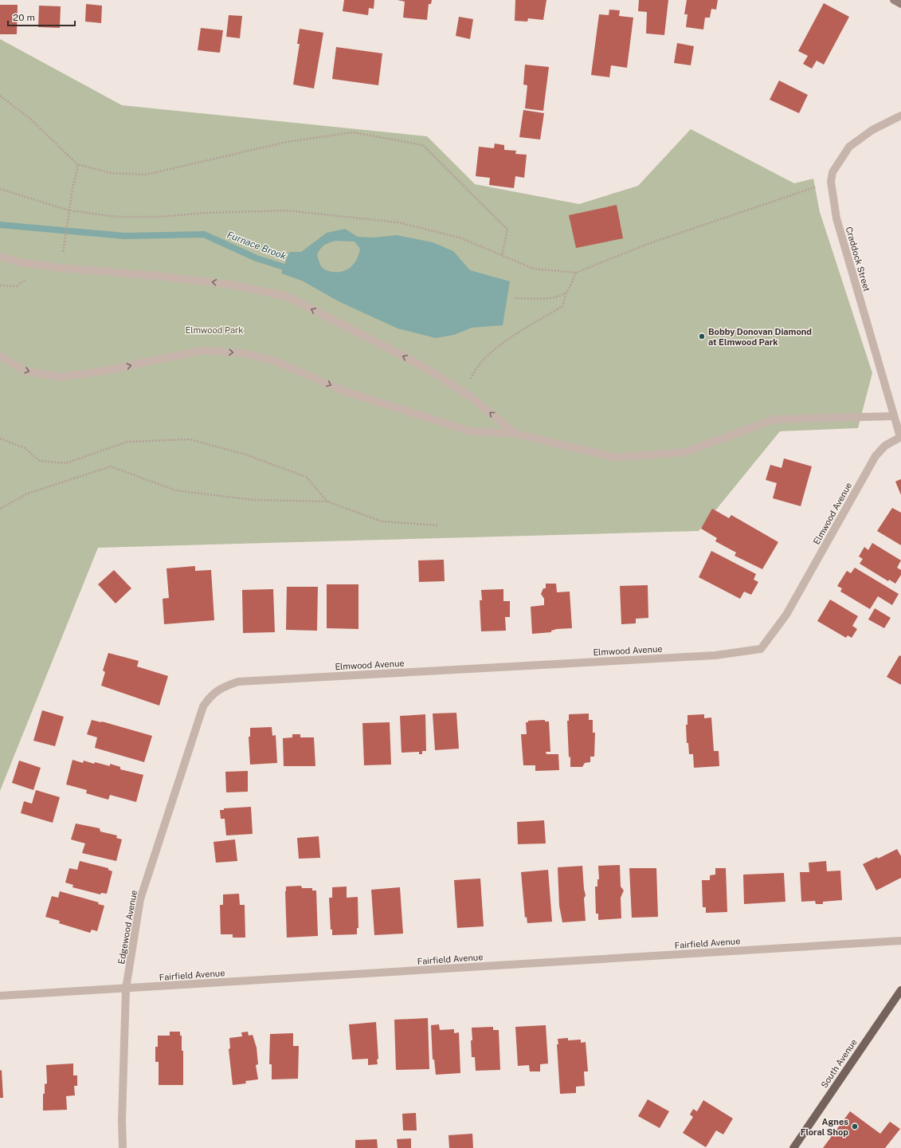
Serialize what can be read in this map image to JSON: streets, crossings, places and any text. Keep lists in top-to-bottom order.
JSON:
{
  "streets": {
    "main road": ["South Avenue"],
    "street": [
      "Craddock Street",
      "Elmwood Avenue",
      "Edgewood Avenue",
      "Fairfield Avenue"
    ]
  },
  "crossings": [
    ["Craddock Street", "Elmwood Avenue"],
    ["Elmwood Avenue", "Edgewood Avenue"],
    ["Edgewood Avenue", "Fairfield Avenue"]
  ],
  "water": ["Furnace Brook"],
  "parks": ["Elmwood Park"],
  "places": ["Bobby Donovan Diamond at Elmwood Park", "Agnes Floral Shop"],
  "scale_bar": "20 m"
}
